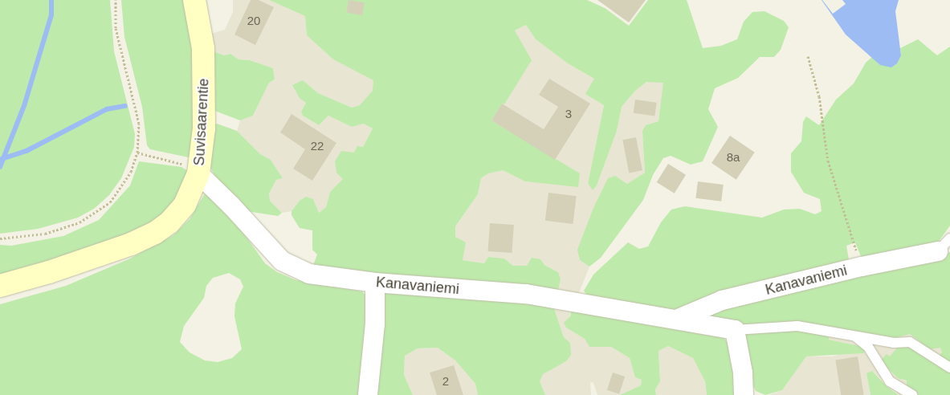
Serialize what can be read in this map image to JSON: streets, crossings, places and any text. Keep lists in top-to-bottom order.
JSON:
{
  "streets": {
    "street": ["Suvisaarentie", "Kanavaniemi"]
  },
  "crossings": [
    ["Suvisaarentie", "Kanavaniemi"]
  ],
  "house_numbers": [
    "20",
    "3",
    "22",
    "8a",
    "2"
  ]
}
